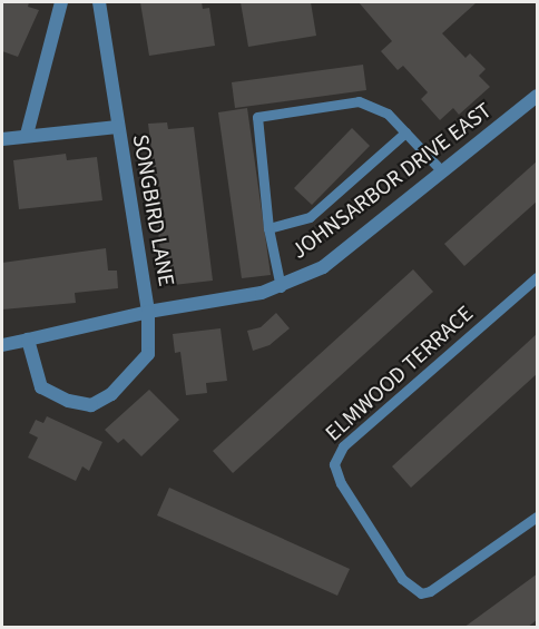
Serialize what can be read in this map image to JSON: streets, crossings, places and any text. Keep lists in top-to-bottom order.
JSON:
{
  "streets": {
    "street": ["JOHNSARBOR DRIVE EAST", "SONGBIRD LANE"],
    "lane": ["ELMWOOD TERRACE"]
  },
  "crossings": [
    ["JOHNSARBOR DRIVE EAST", "SONGBIRD LANE"]
  ]
}
